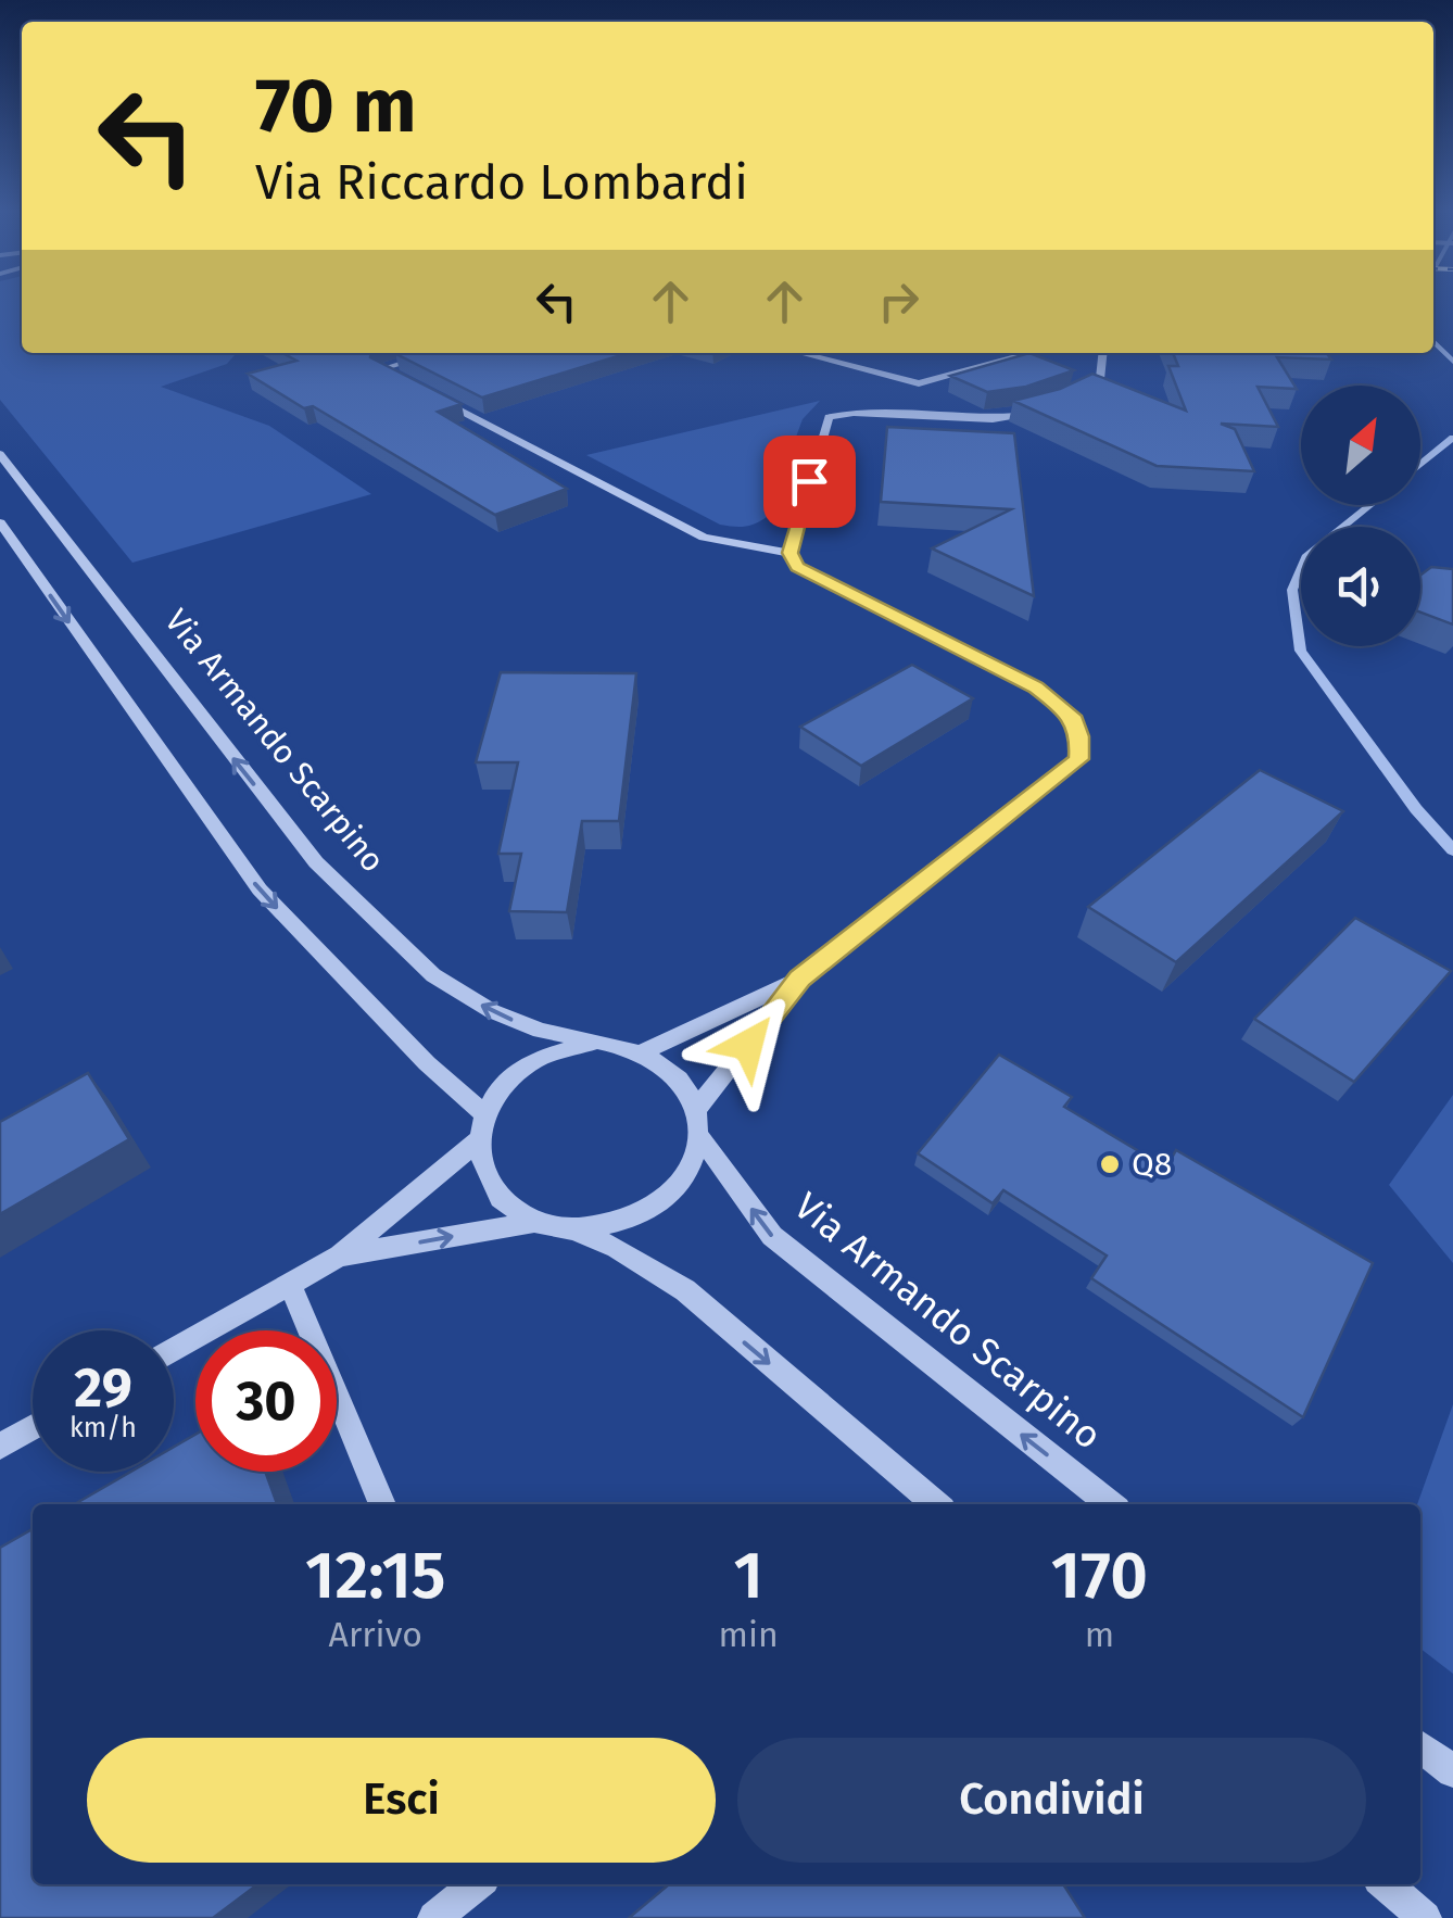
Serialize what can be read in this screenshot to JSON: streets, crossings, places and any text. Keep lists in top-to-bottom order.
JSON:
{
  "streets": {
    "street": ["Via Armando Scarpino"]
  },
  "places": ["Q8"],
  "north": "top right",
  "page": {
    "turn": ["70 m", "Via Riccardo Lombardi"],
    "speed": "29 km/h",
    "limit": "30",
    "eta": [
      "12:15",
      "Arrivo",
      "1",
      "min",
      "170",
      "m"
    ],
    "buttons": ["Esci", "Condividi"]
  }
}
